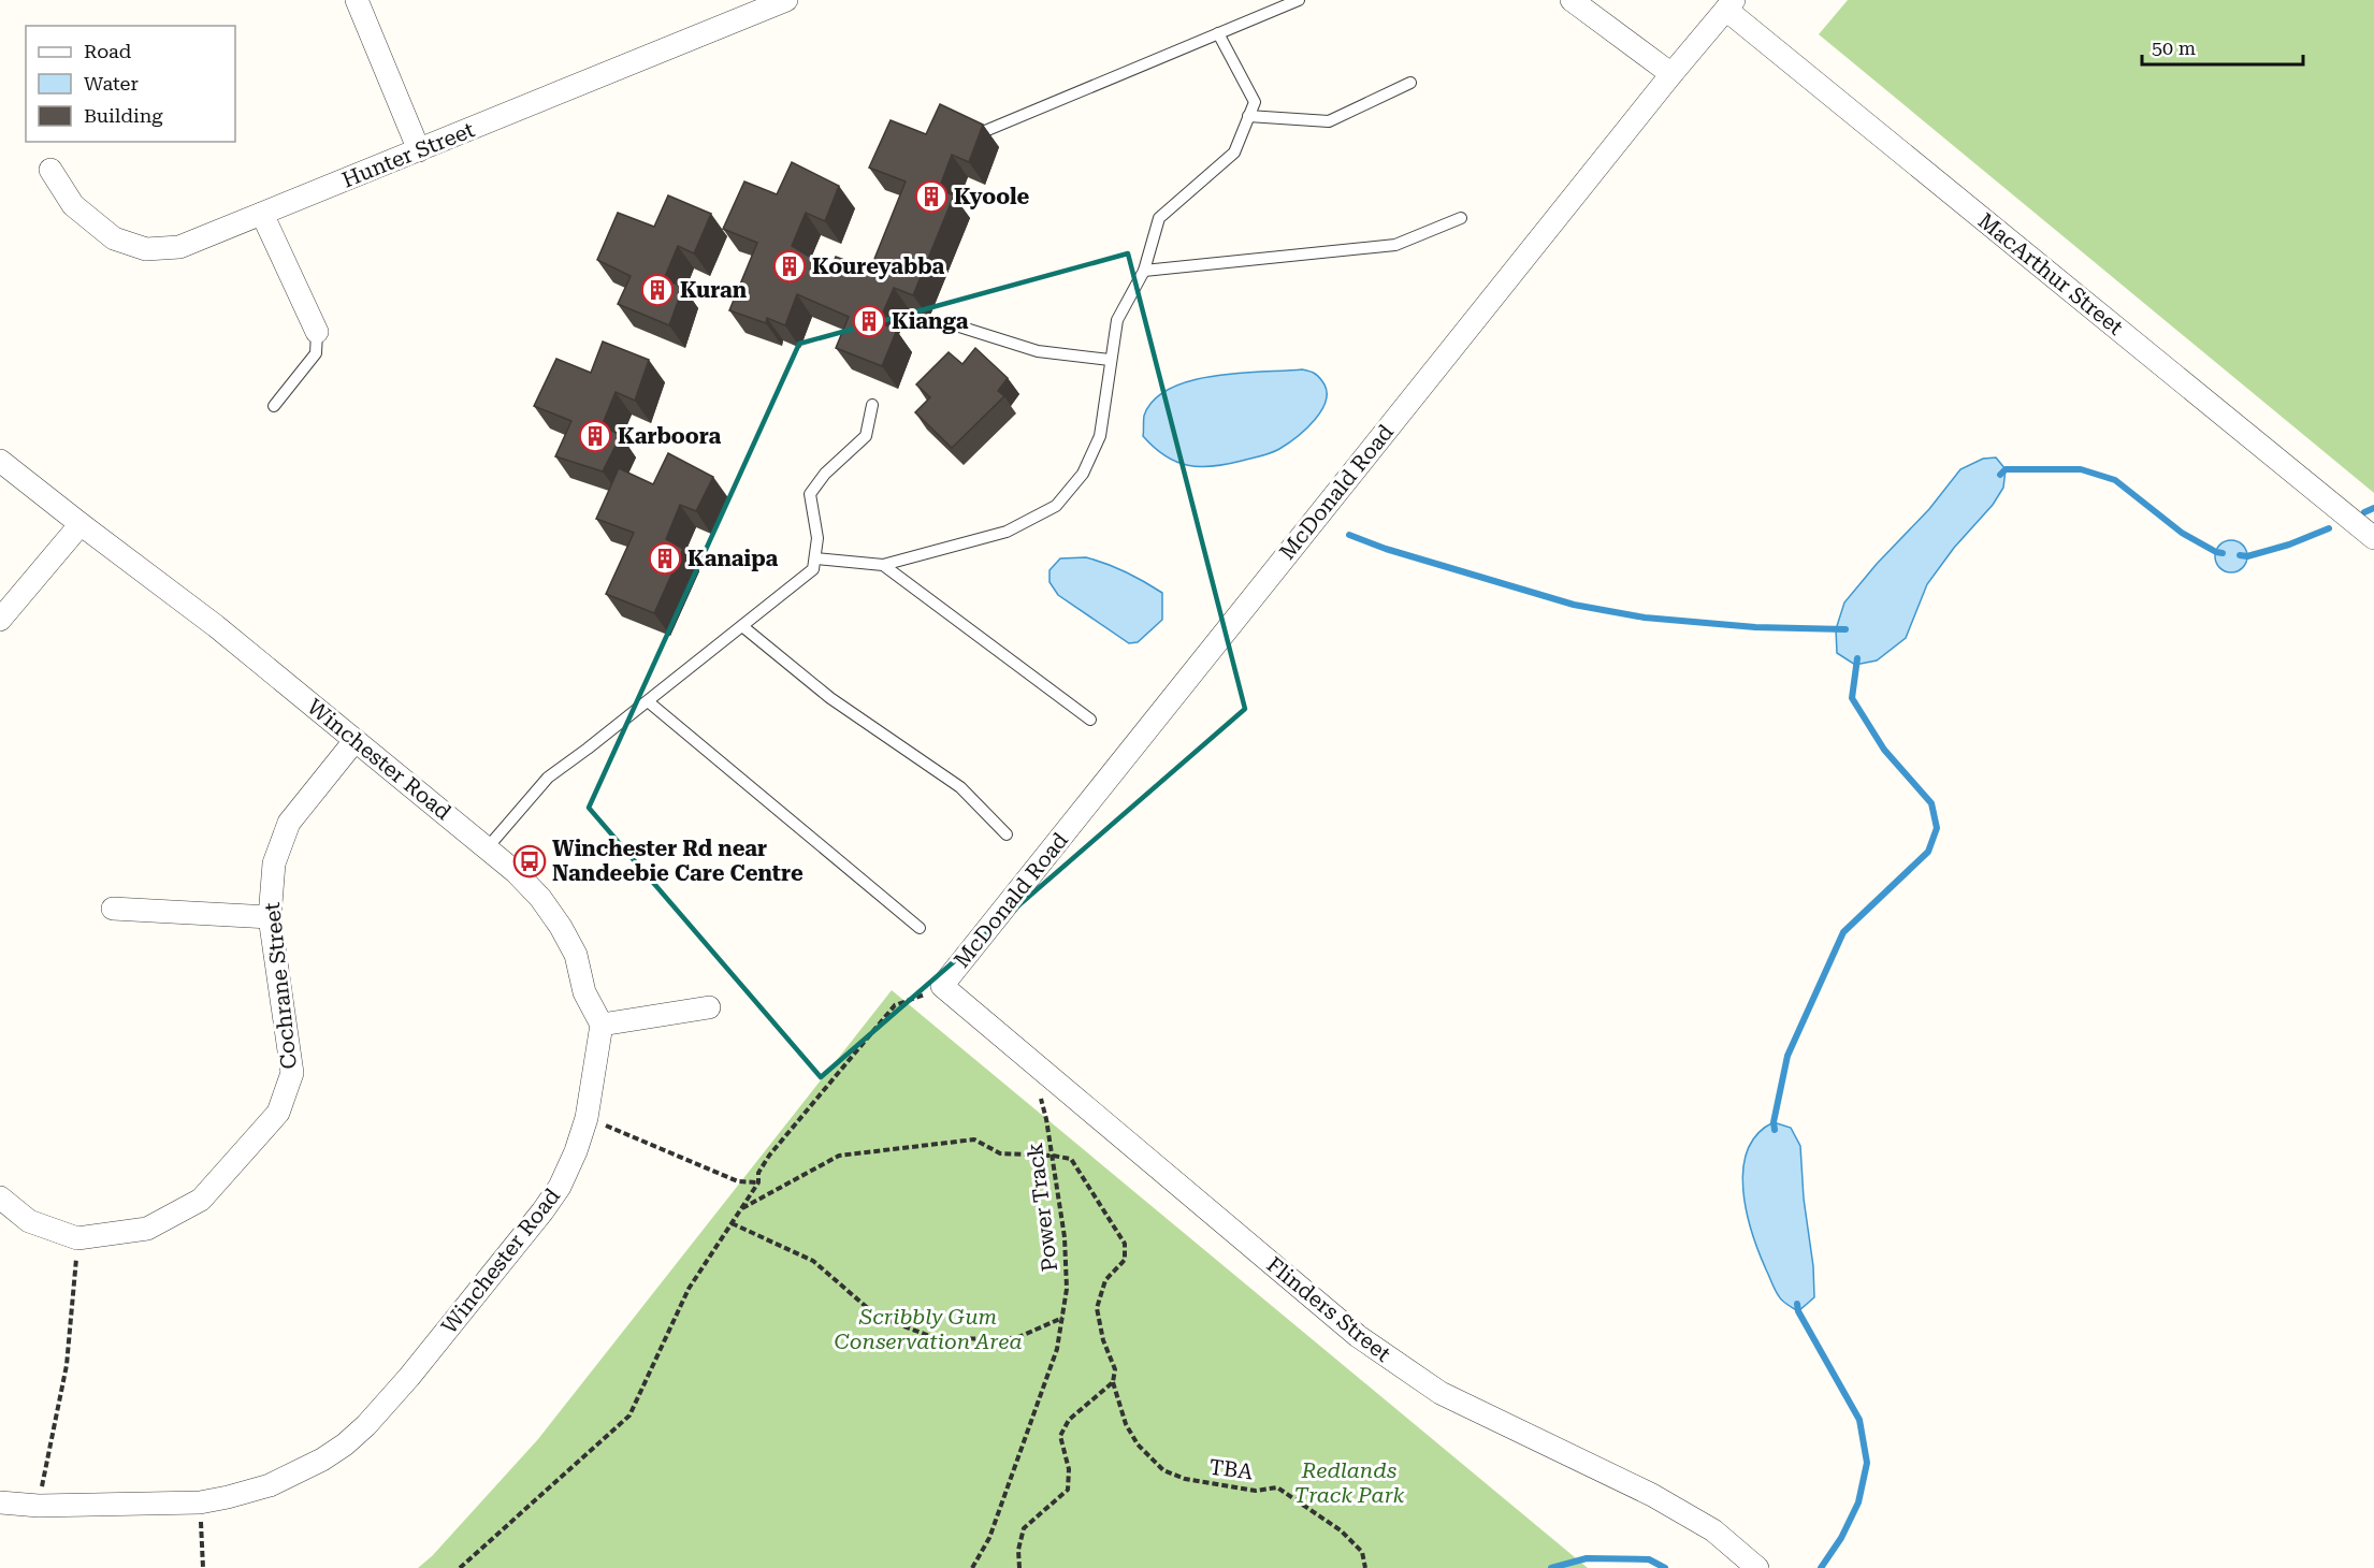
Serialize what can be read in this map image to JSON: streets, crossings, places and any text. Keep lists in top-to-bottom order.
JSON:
{
  "streets": {
    "street": [
      "Hunter Street",
      "MacArthur Street",
      "McDonald Road",
      "Winchester Road",
      "Cochrane Street",
      "Flinders Street"
    ],
    "path": ["Power Track", "TBA"]
  },
  "crossings": [
    ["MacArthur Street", "McDonald Road"],
    ["McDonald Road", "Flinders Street"],
    ["Winchester Road", "Cochrane Street"],
    ["Power Track", "TBA"]
  ],
  "parks": ["Scribbly Gum Conservation Area", "Redlands Track Park"],
  "places": {
    "building": [
      "Kyoole",
      "Koureyabba",
      "Kuran",
      "Kianga",
      "Karboora",
      "Kanaipa"
    ],
    "bus stop": ["Winchester Rd near Nandeebie Care Centre"]
  },
  "legend": ["Road", "Water", "Building"],
  "scale_bar": "50 m"
}
